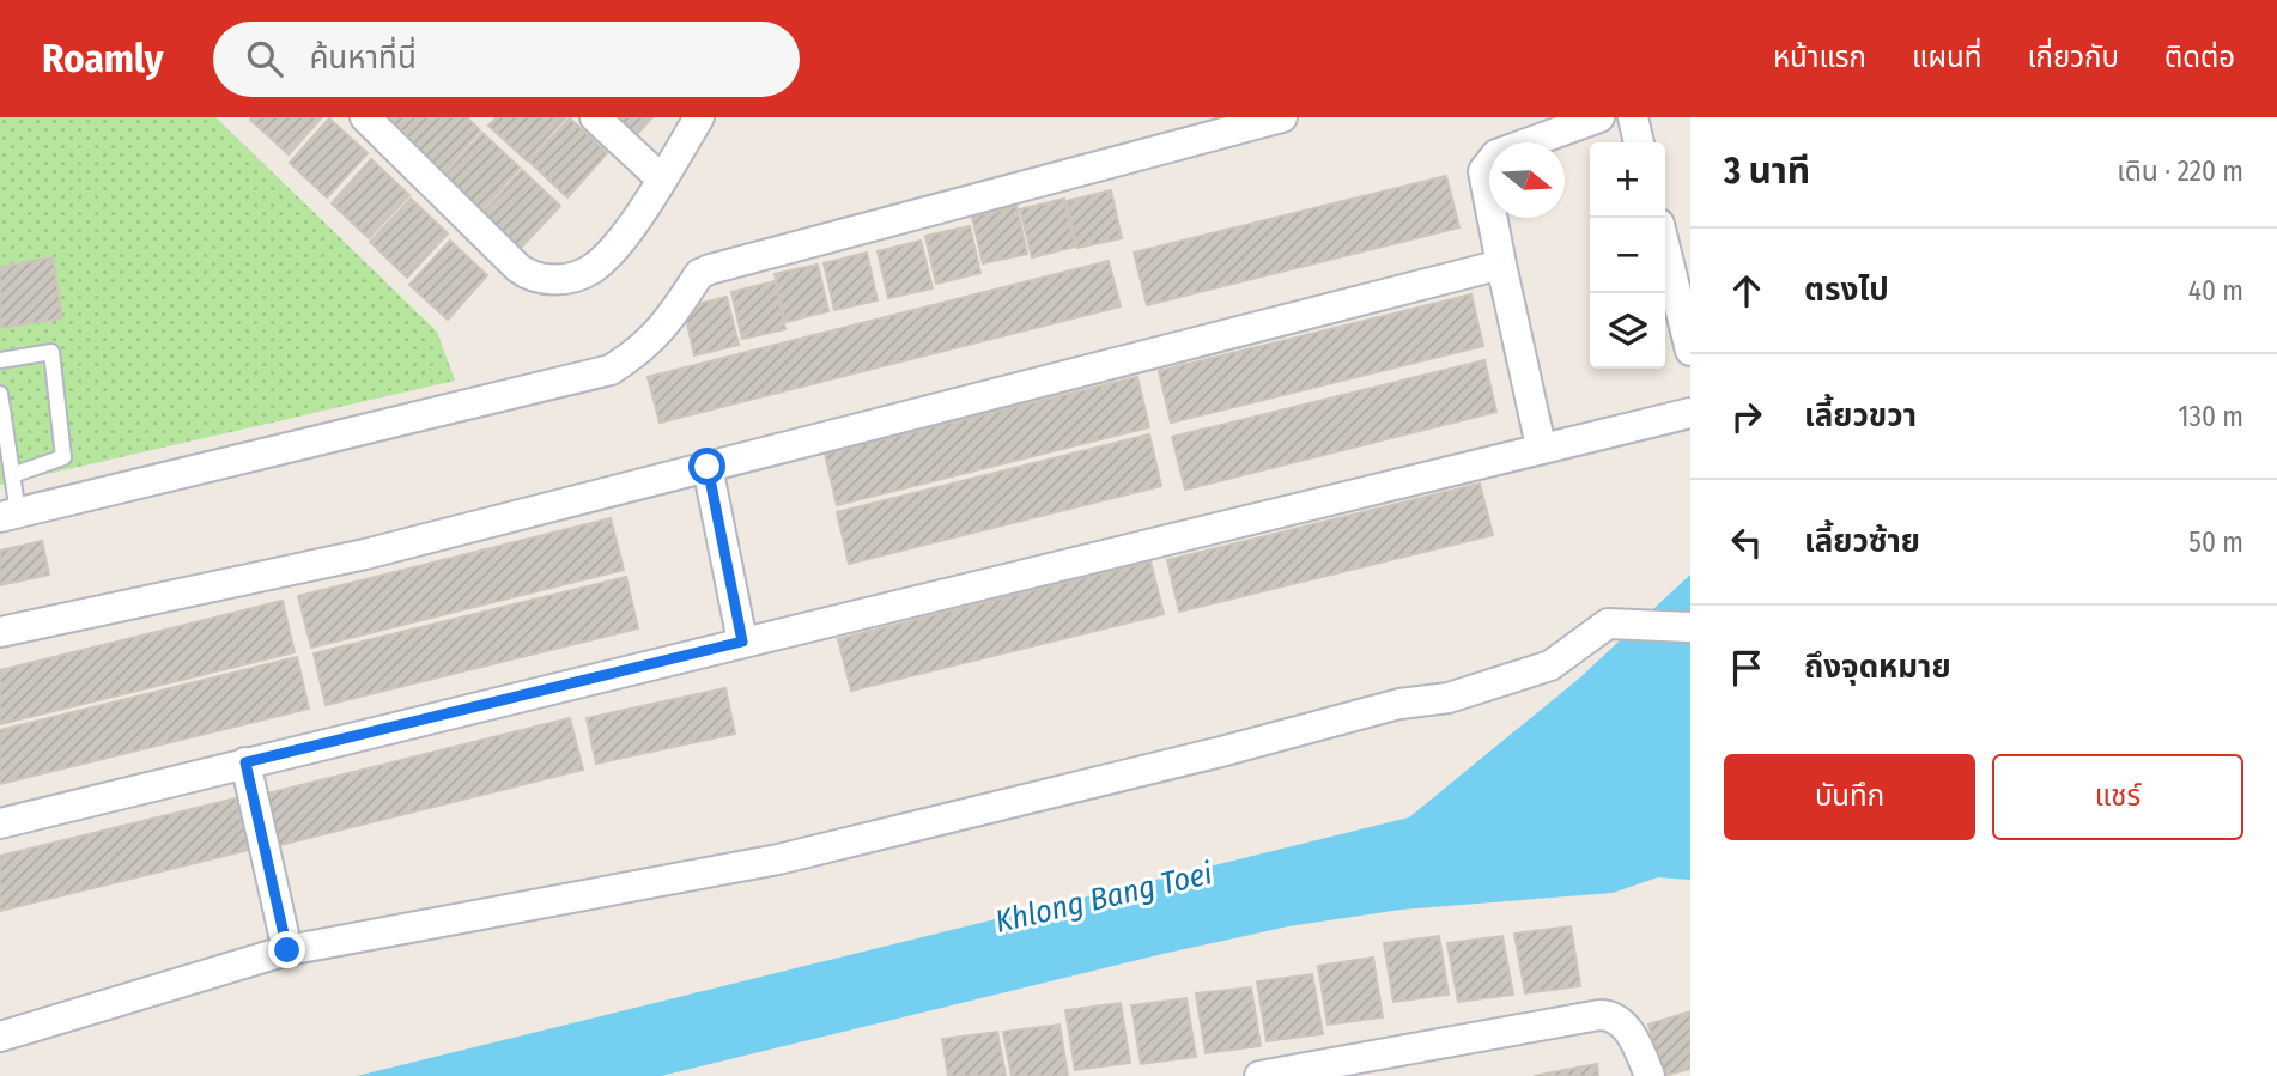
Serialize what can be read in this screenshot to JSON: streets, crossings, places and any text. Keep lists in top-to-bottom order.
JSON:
{
  "water": ["Khlong Bang Toei"],
  "north": "right",
  "page": {
    "header": "Roamly",
    "search": "ค้นหาที่นี่",
    "nav": [
      "หน้าแรก",
      "แผนที่",
      "เกี่ยวกับ",
      "ติดต่อ"
    ],
    "heading": ["3 นาที", "เดิน · 220 m"],
    "map_buttons": ["+", "−"],
    "list": [
      ["ตรงไป", "40 m"],
      ["เลี้ยวขวา", "130 m"],
      ["เลี้ยวซ้าย", "50 m"],
      "ถึงจุดหมาย"
    ],
    "buttons": ["บันทึก", "แชร์"]
  }
}
